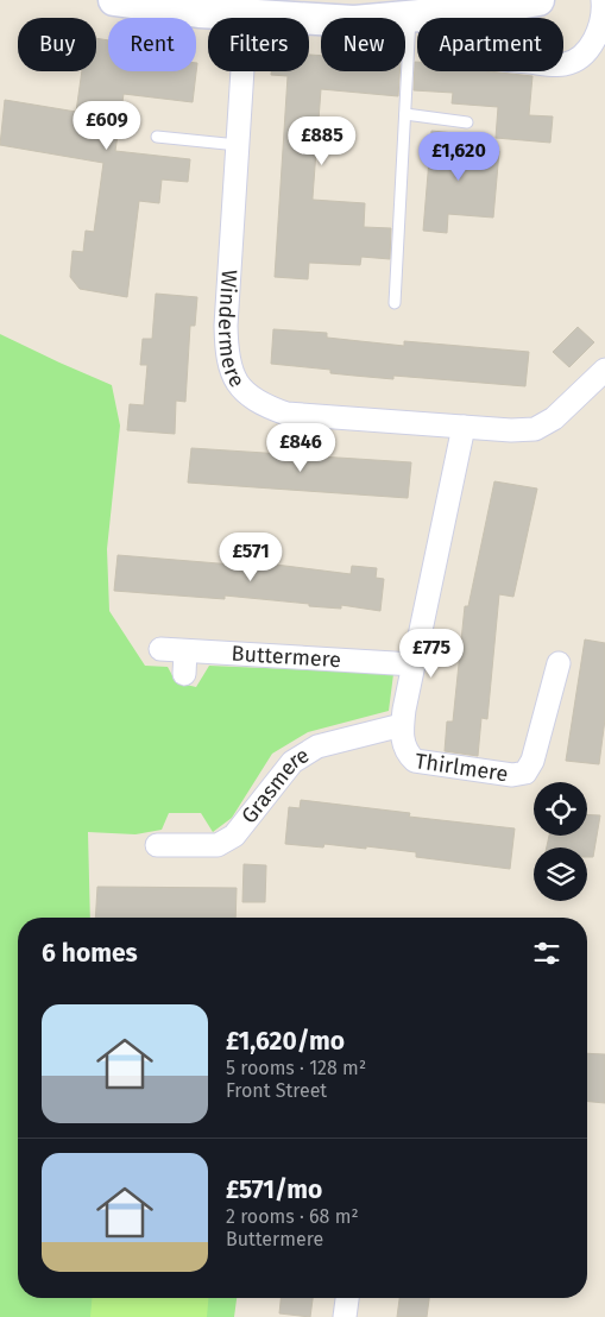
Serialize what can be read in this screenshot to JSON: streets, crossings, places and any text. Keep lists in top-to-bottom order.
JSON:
{
  "streets": {
    "street": [
      "Windermere",
      "Buttermere",
      "Thirlmere",
      "Grasmere"
    ]
  },
  "crossings": [
    ["Windermere", "Thirlmere"],
    ["Buttermere", "Thirlmere"],
    ["Thirlmere", "Grasmere"]
  ],
  "page": {
    "chip": [
      "Buy",
      "Rent",
      "Filters",
      "New",
      "Apartment"
    ],
    "price": [
      "£609",
      "£885",
      "£1,620",
      "£846",
      "£571",
      "£775"
    ],
    "heading": "6 homes",
    "list": [
      {
        "name": "£1,620/mo",
        "note": "5 rooms · 128 m² · Front Street"
      },
      {
        "name": "£571/mo",
        "note": "2 rooms · 68 m² · Buttermere"
      }
    ]
  }
}
